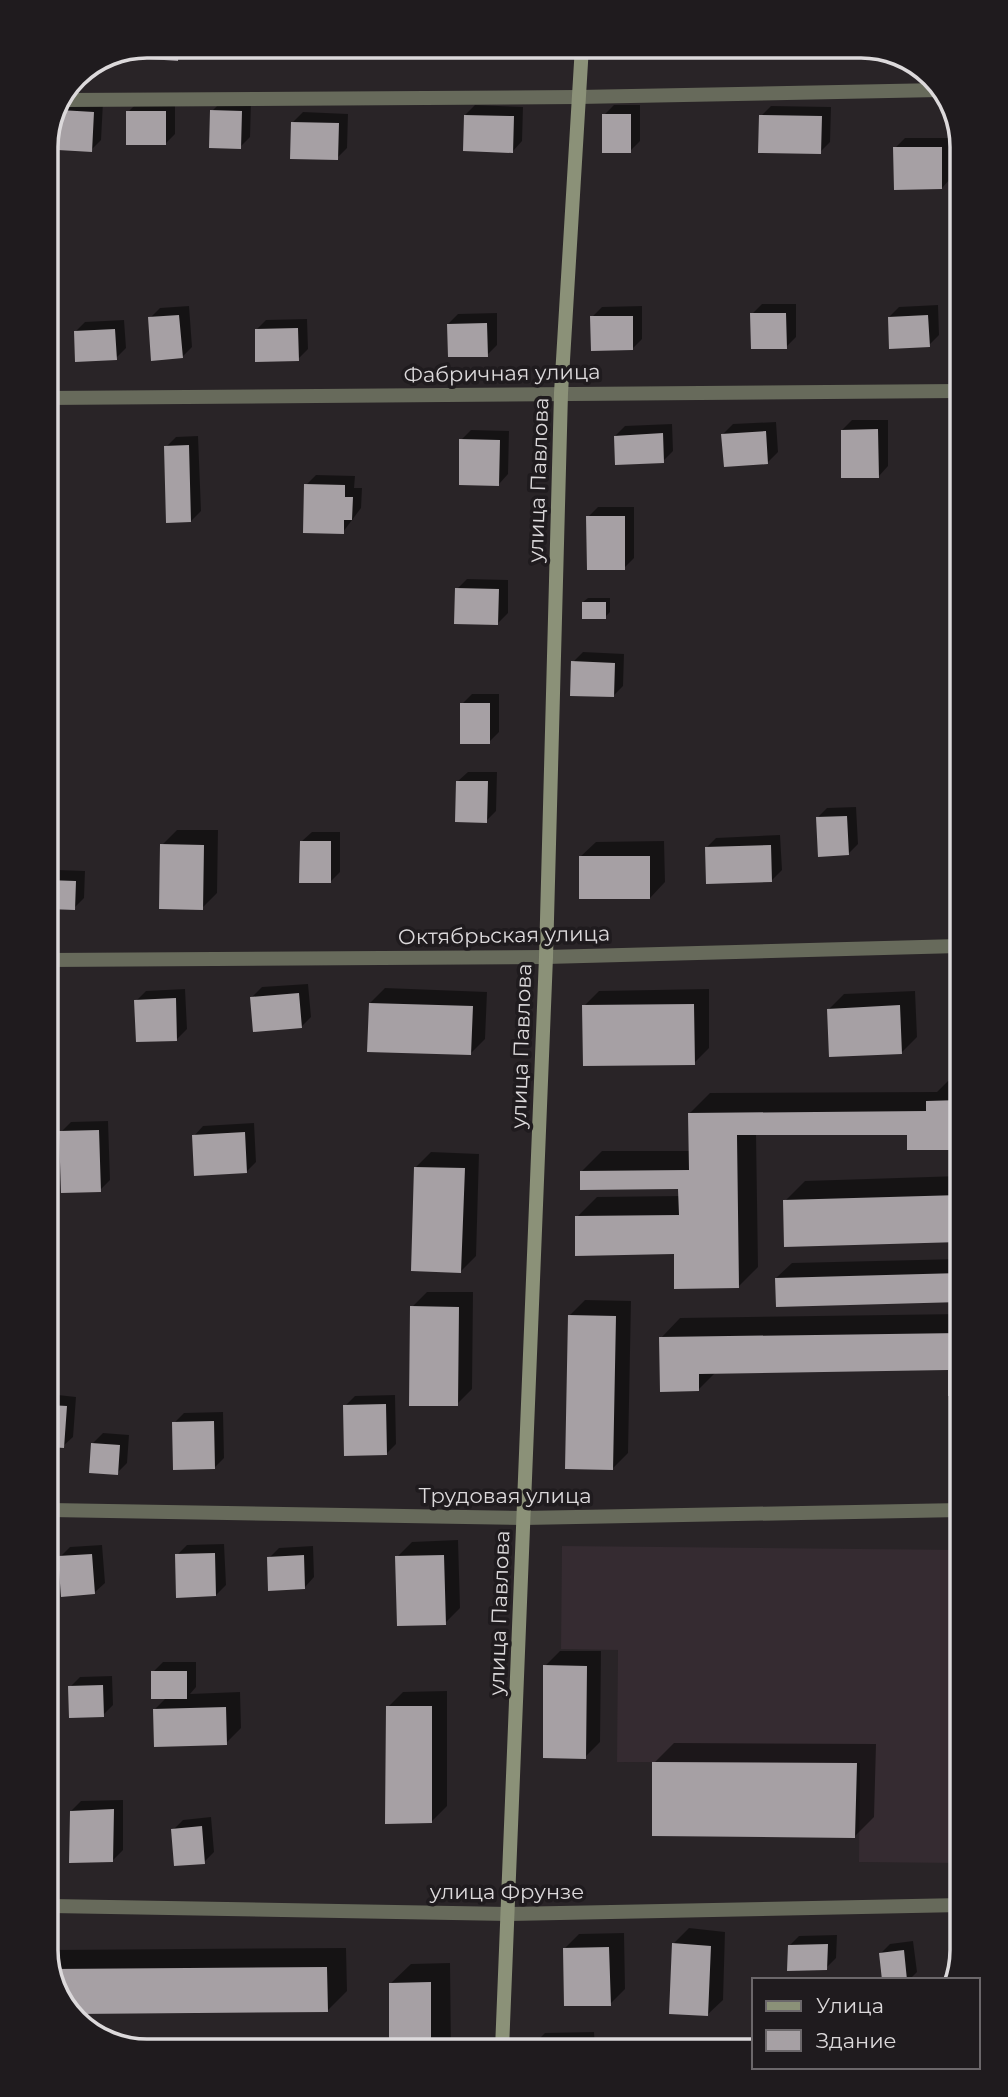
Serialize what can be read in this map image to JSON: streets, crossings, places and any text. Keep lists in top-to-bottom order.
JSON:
{
  "streets": {
    "street": [
      "Фабричная улица",
      "улица Павлова",
      "Октябрьская улица",
      "Трудовая улица",
      "улица Фрунзе"
    ]
  },
  "crossings": [
    ["Фабричная улица", "улица Павлова"],
    ["улица Павлова", "Октябрьская улица"],
    ["улица Павлова", "Трудовая улица"],
    ["улица Павлова", "улица Фрунзе"]
  ],
  "legend": ["Улица", "Здание"]
}
